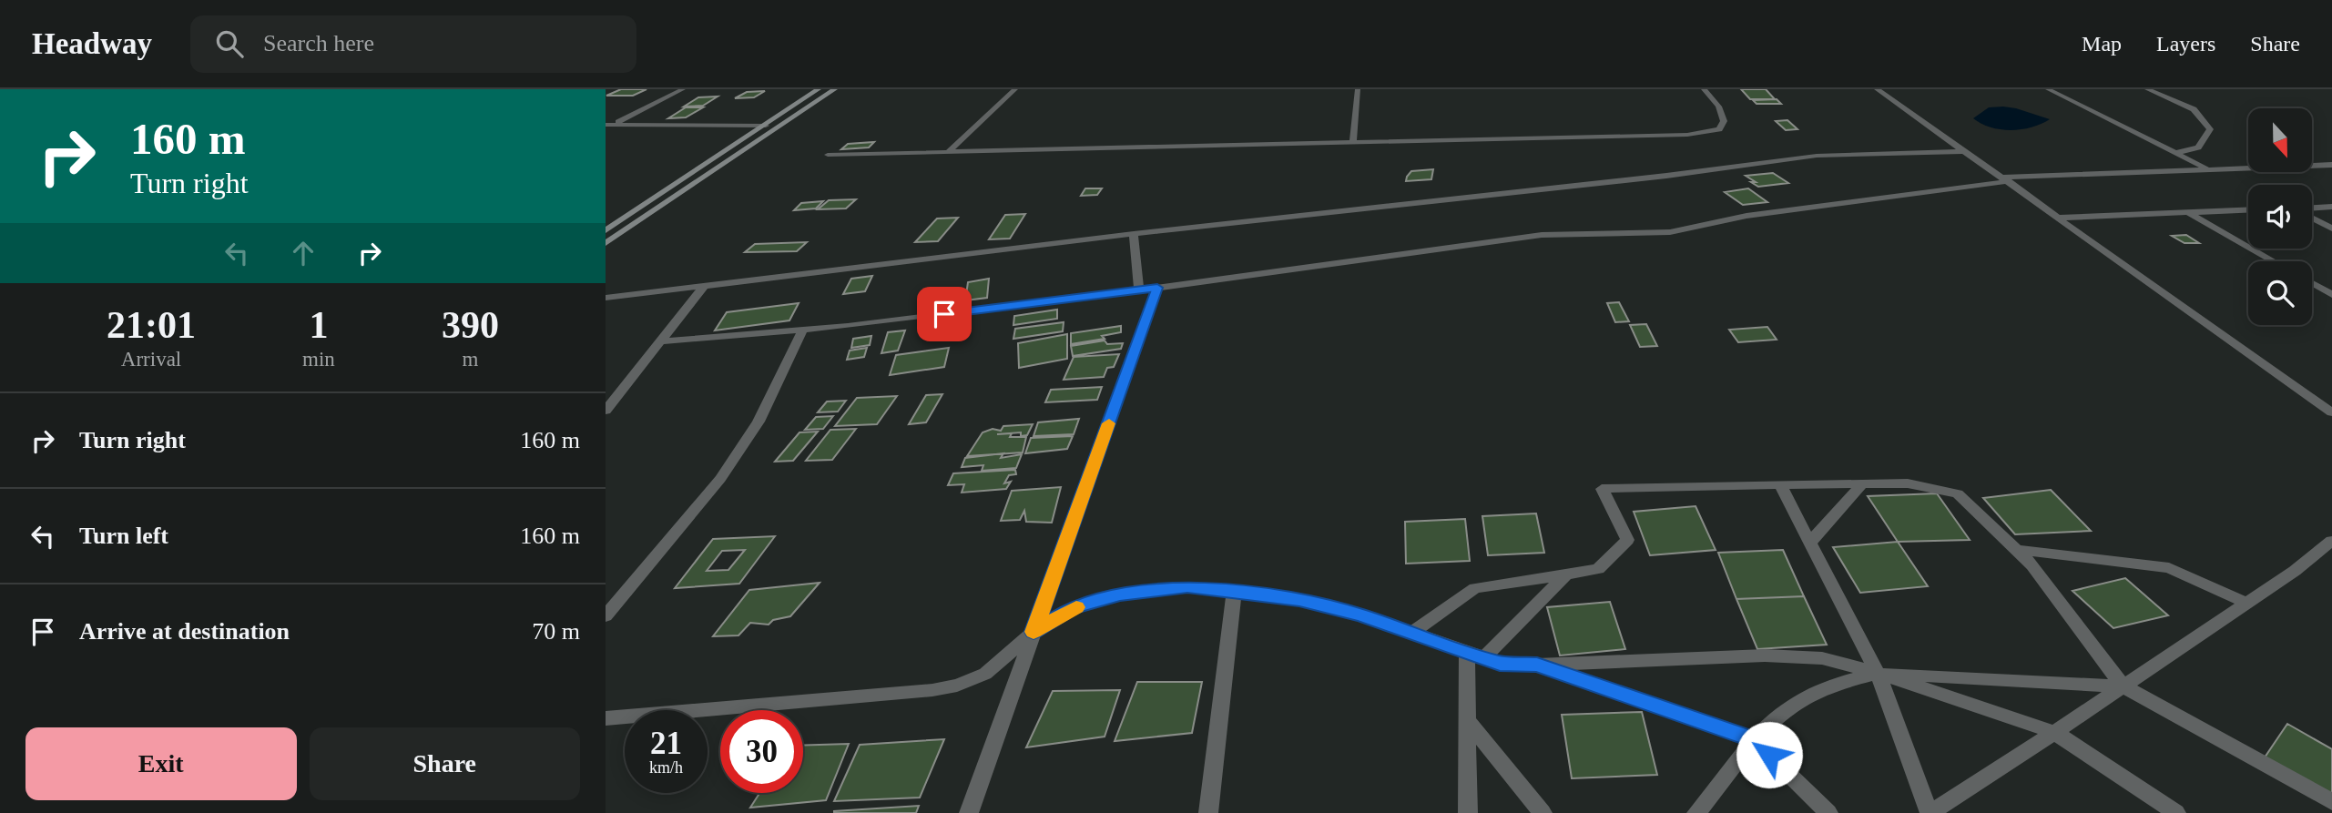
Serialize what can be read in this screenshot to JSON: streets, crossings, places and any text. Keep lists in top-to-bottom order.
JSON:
{
  "north": "bottom",
  "page": {
    "header": "Headway",
    "search": "Search here",
    "nav": ["Map", "Layers", "Share"],
    "turn": ["160 m", "Turn right"],
    "eta": [
      "21:01",
      "Arrival",
      "1",
      "min",
      "390",
      "m"
    ],
    "list": [
      {
        "name": "Turn right",
        "value": "160 m"
      },
      {
        "name": "Turn left",
        "value": "160 m"
      },
      {
        "name": "Arrive at destination",
        "value": "70 m"
      }
    ],
    "speed": "21 km/h",
    "limit": "30",
    "buttons": ["Exit", "Share"]
  }
}
